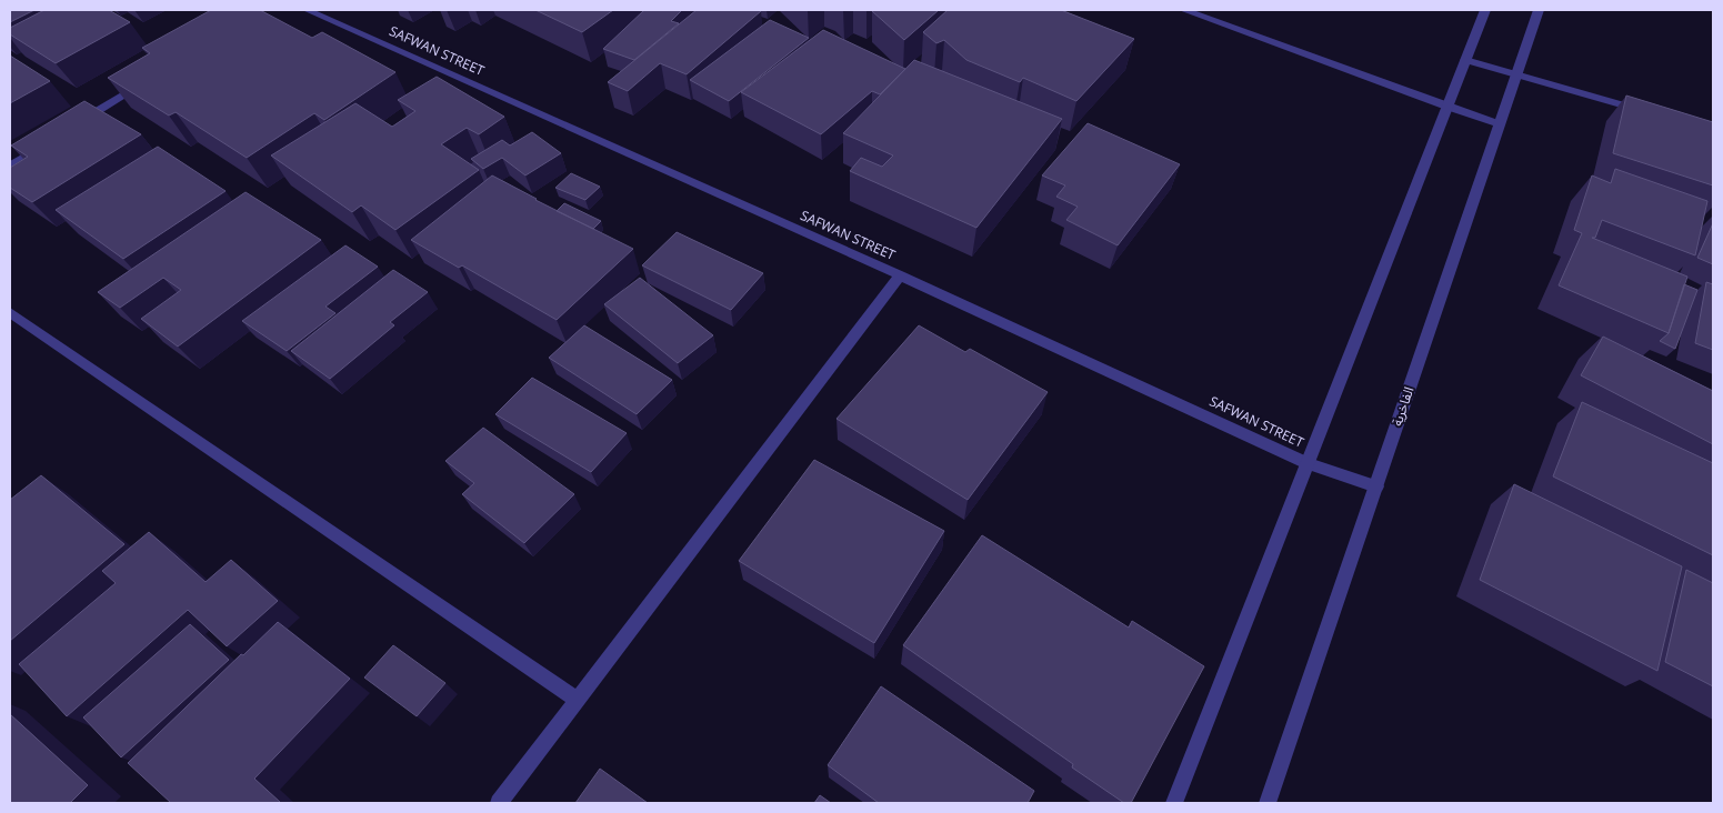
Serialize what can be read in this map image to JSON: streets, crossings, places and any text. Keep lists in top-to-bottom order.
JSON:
{
  "streets": {
    "street": ["SAFWAN STREET", "الفاخرية"]
  },
  "crossings": [
    ["SAFWAN STREET", "الفاخرية"]
  ]
}
